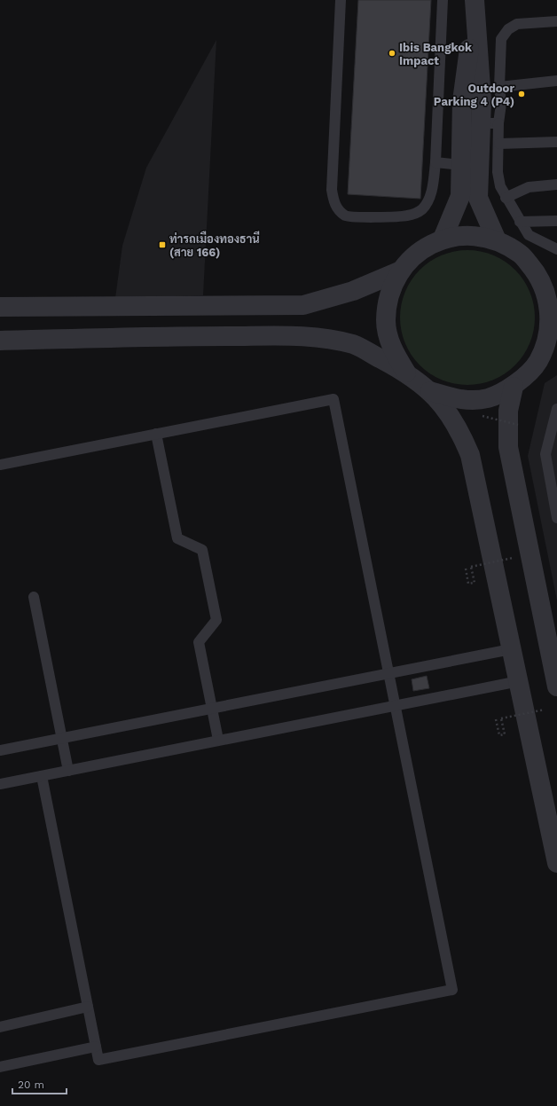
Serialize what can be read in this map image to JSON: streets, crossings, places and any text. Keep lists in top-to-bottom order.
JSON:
{
  "places": {
    "other": ["Ibis Bangkok Impact", "Outdoor Parking 4 (P4)"],
    "transit": ["ท่ารถเมืองทองธานี (สาย 166)"]
  },
  "scale_bar": "20 m"
}
